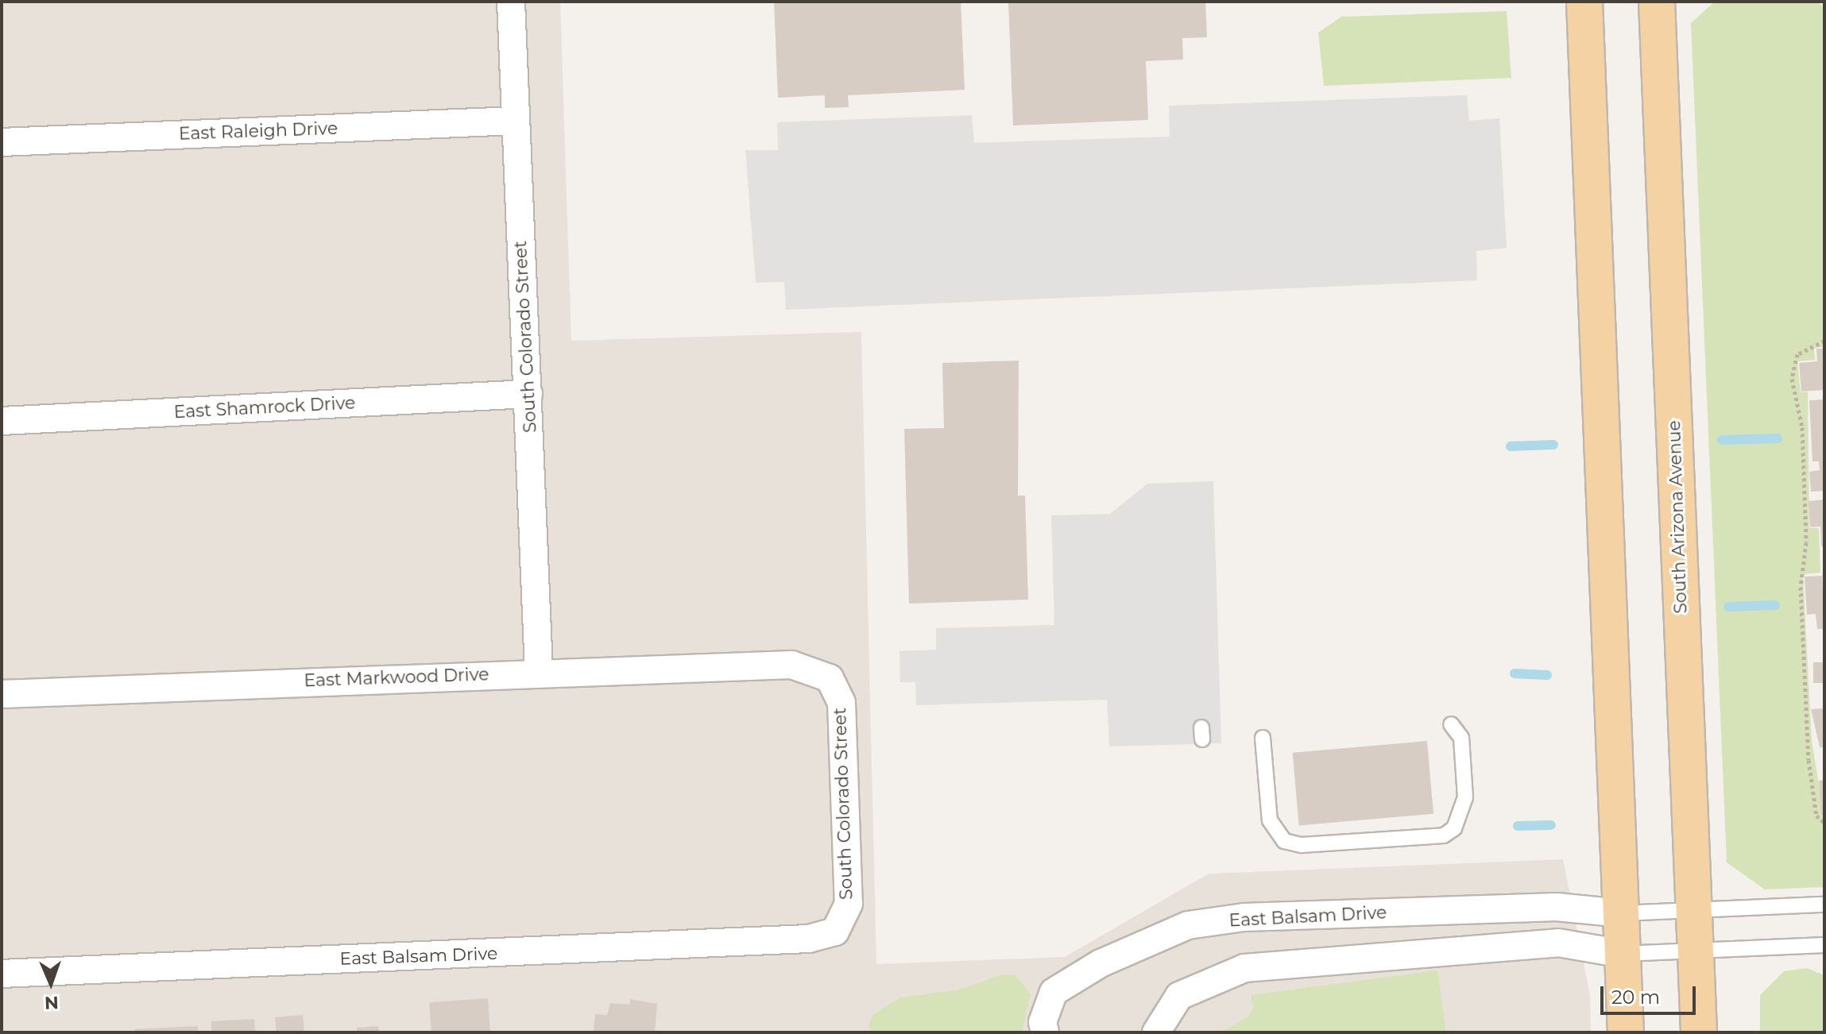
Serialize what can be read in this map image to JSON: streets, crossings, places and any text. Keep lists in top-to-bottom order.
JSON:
{
  "streets": {
    "main road": ["South Arizona Avenue"],
    "street": [
      "East Raleigh Drive",
      "South Colorado Street",
      "East Shamrock Drive",
      "East Markwood Drive",
      "East Balsam Drive"
    ]
  },
  "crossings": [
    ["East Raleigh Drive", "South Colorado Street"],
    ["South Colorado Street", "East Shamrock Drive"],
    ["South Colorado Street", "East Markwood Drive"],
    ["South Colorado Street", "East Balsam Drive"]
  ],
  "scale_bar": "20 m",
  "north": "bottom"
}
